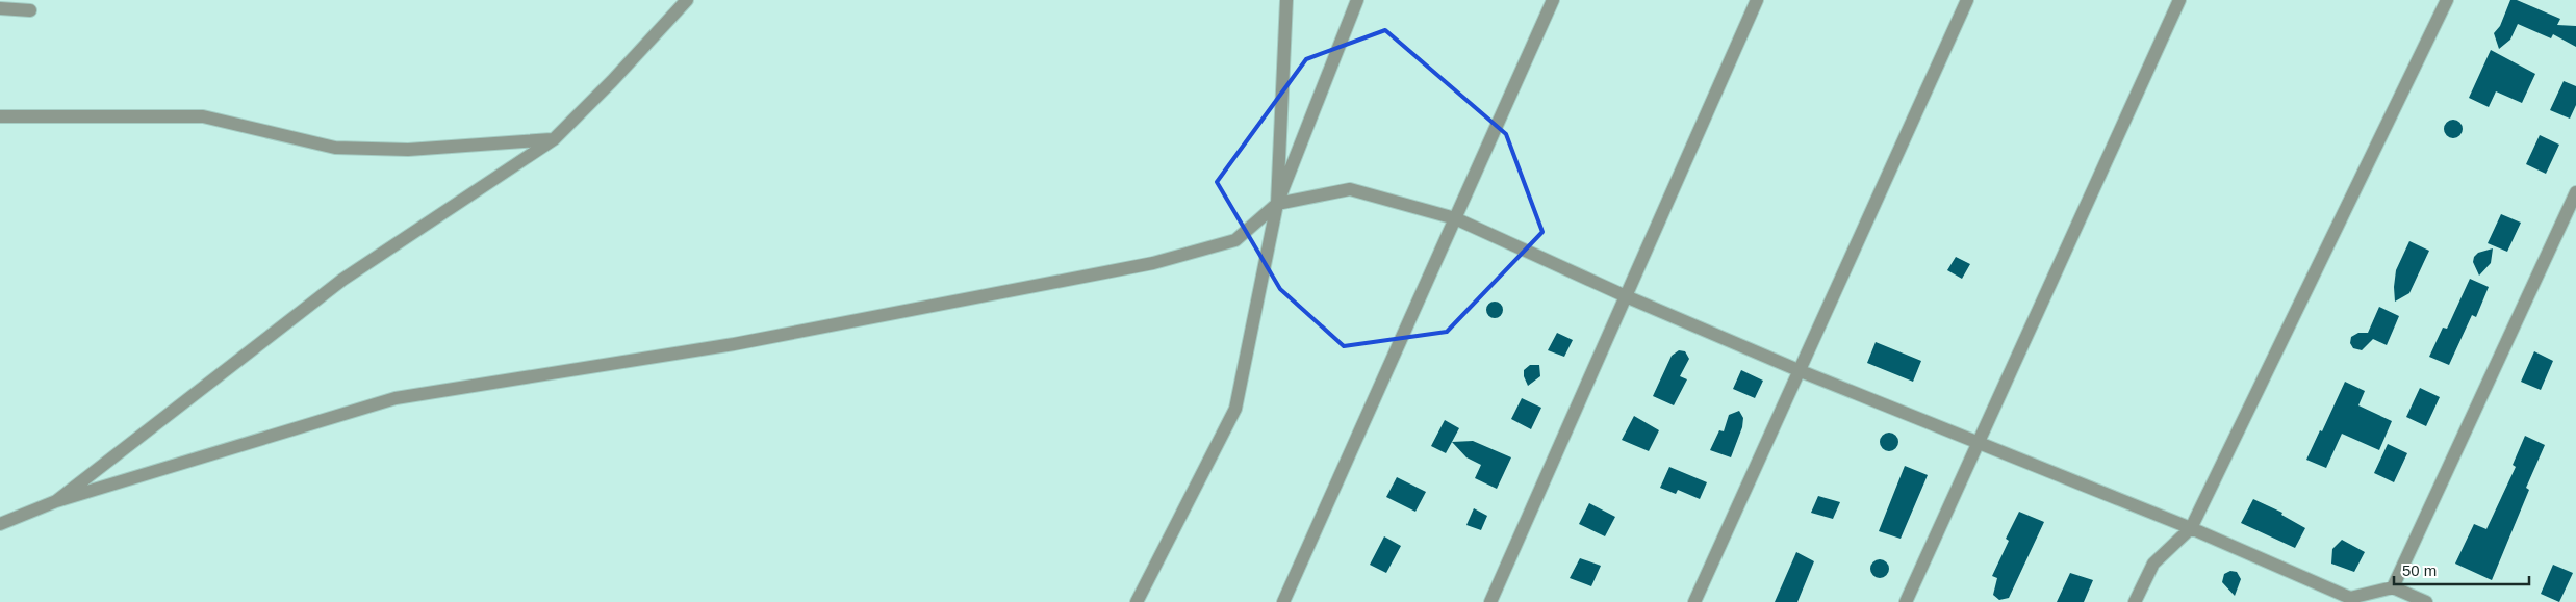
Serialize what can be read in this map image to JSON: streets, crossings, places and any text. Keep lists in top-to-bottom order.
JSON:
{
  "scale_bar": "50 m"
}
